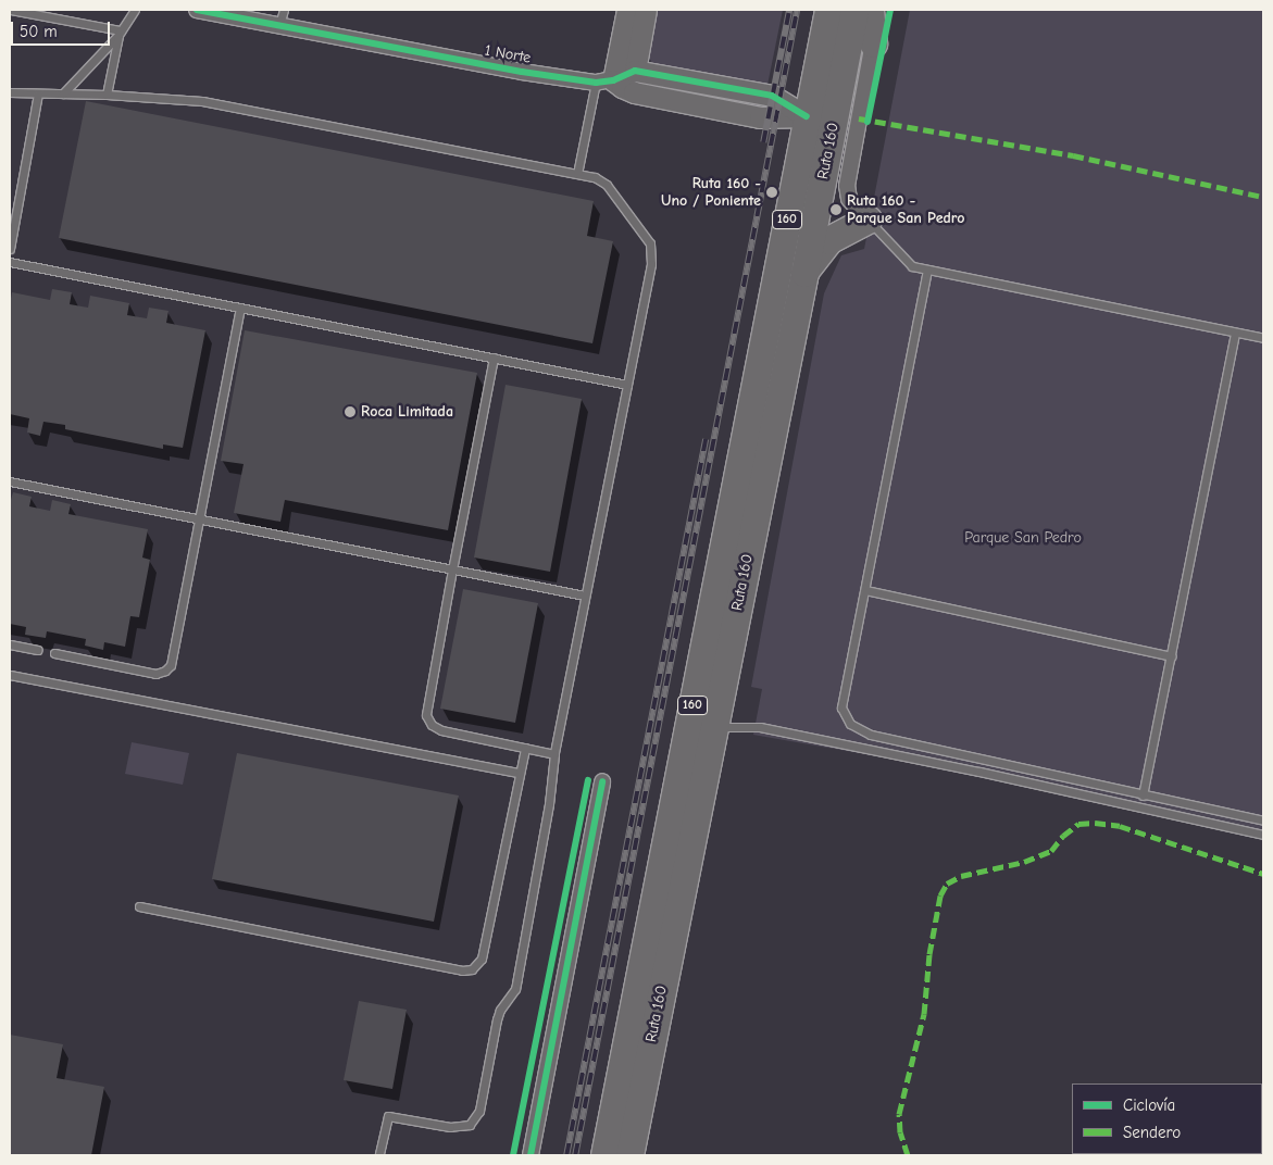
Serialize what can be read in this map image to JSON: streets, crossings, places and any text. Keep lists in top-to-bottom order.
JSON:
{
  "streets": {
    "highway": ["Ruta 160", "160"],
    "street": ["1 Norte"]
  },
  "crossings": [
    ["1 Norte", "Ruta 160"]
  ],
  "parks": ["Parque San Pedro"],
  "places": ["Ruta 160 - Uno / Poniente", "Ruta 160 - Parque San Pedro", "Roca Limitada"],
  "legend": ["Ciclovía", "Sendero"],
  "scale_bar": "50 m"
}
